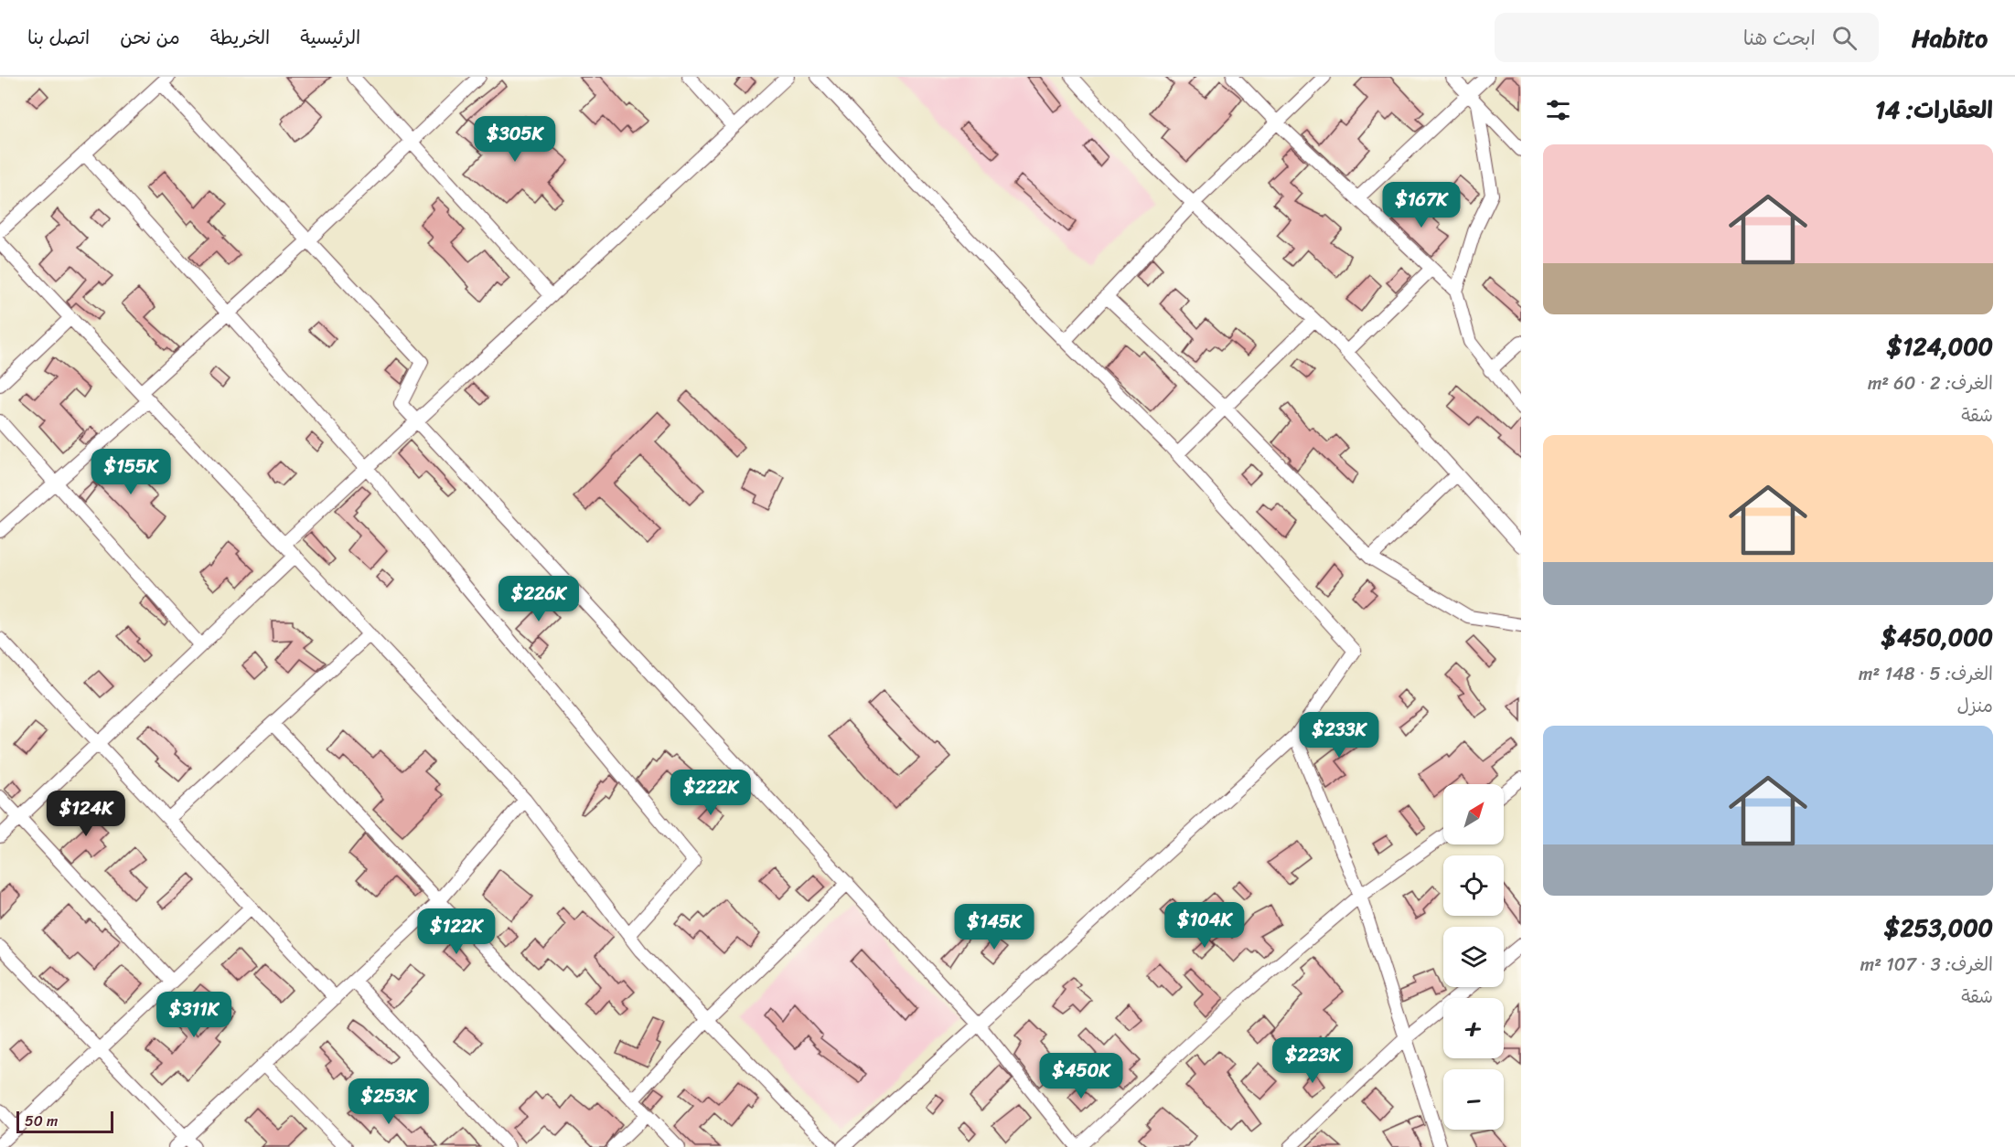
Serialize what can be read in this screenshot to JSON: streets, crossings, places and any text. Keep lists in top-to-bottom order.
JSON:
{
  "scale_bar": "50 m",
  "north": "top right",
  "page": {
    "header": "Habito",
    "search": "ابحث هنا",
    "nav": [
      "الرئيسية",
      "الخريطة",
      "من نحن",
      "اتصل بنا"
    ],
    "heading": "العقارات: 14",
    "price": [
      "$305K",
      "$167K",
      "$155K",
      "$226K",
      "$233K",
      "$222K",
      "$124K",
      "$104K",
      "$145K",
      "$122K",
      "$311K",
      "$223K",
      "$450K",
      "$253K"
    ],
    "list": [
      {
        "name": "$124,000",
        "note": "الغرف: 2 · 60 m² · شقة"
      },
      {
        "name": "$450,000",
        "note": "الغرف: 5 · 148 m² · منزل"
      },
      {
        "name": "$253,000",
        "note": "الغرف: 3 · 107 m² · شقة"
      }
    ],
    "map_buttons": ["+", "−"],
    "scale": "50 m"
  }
}
